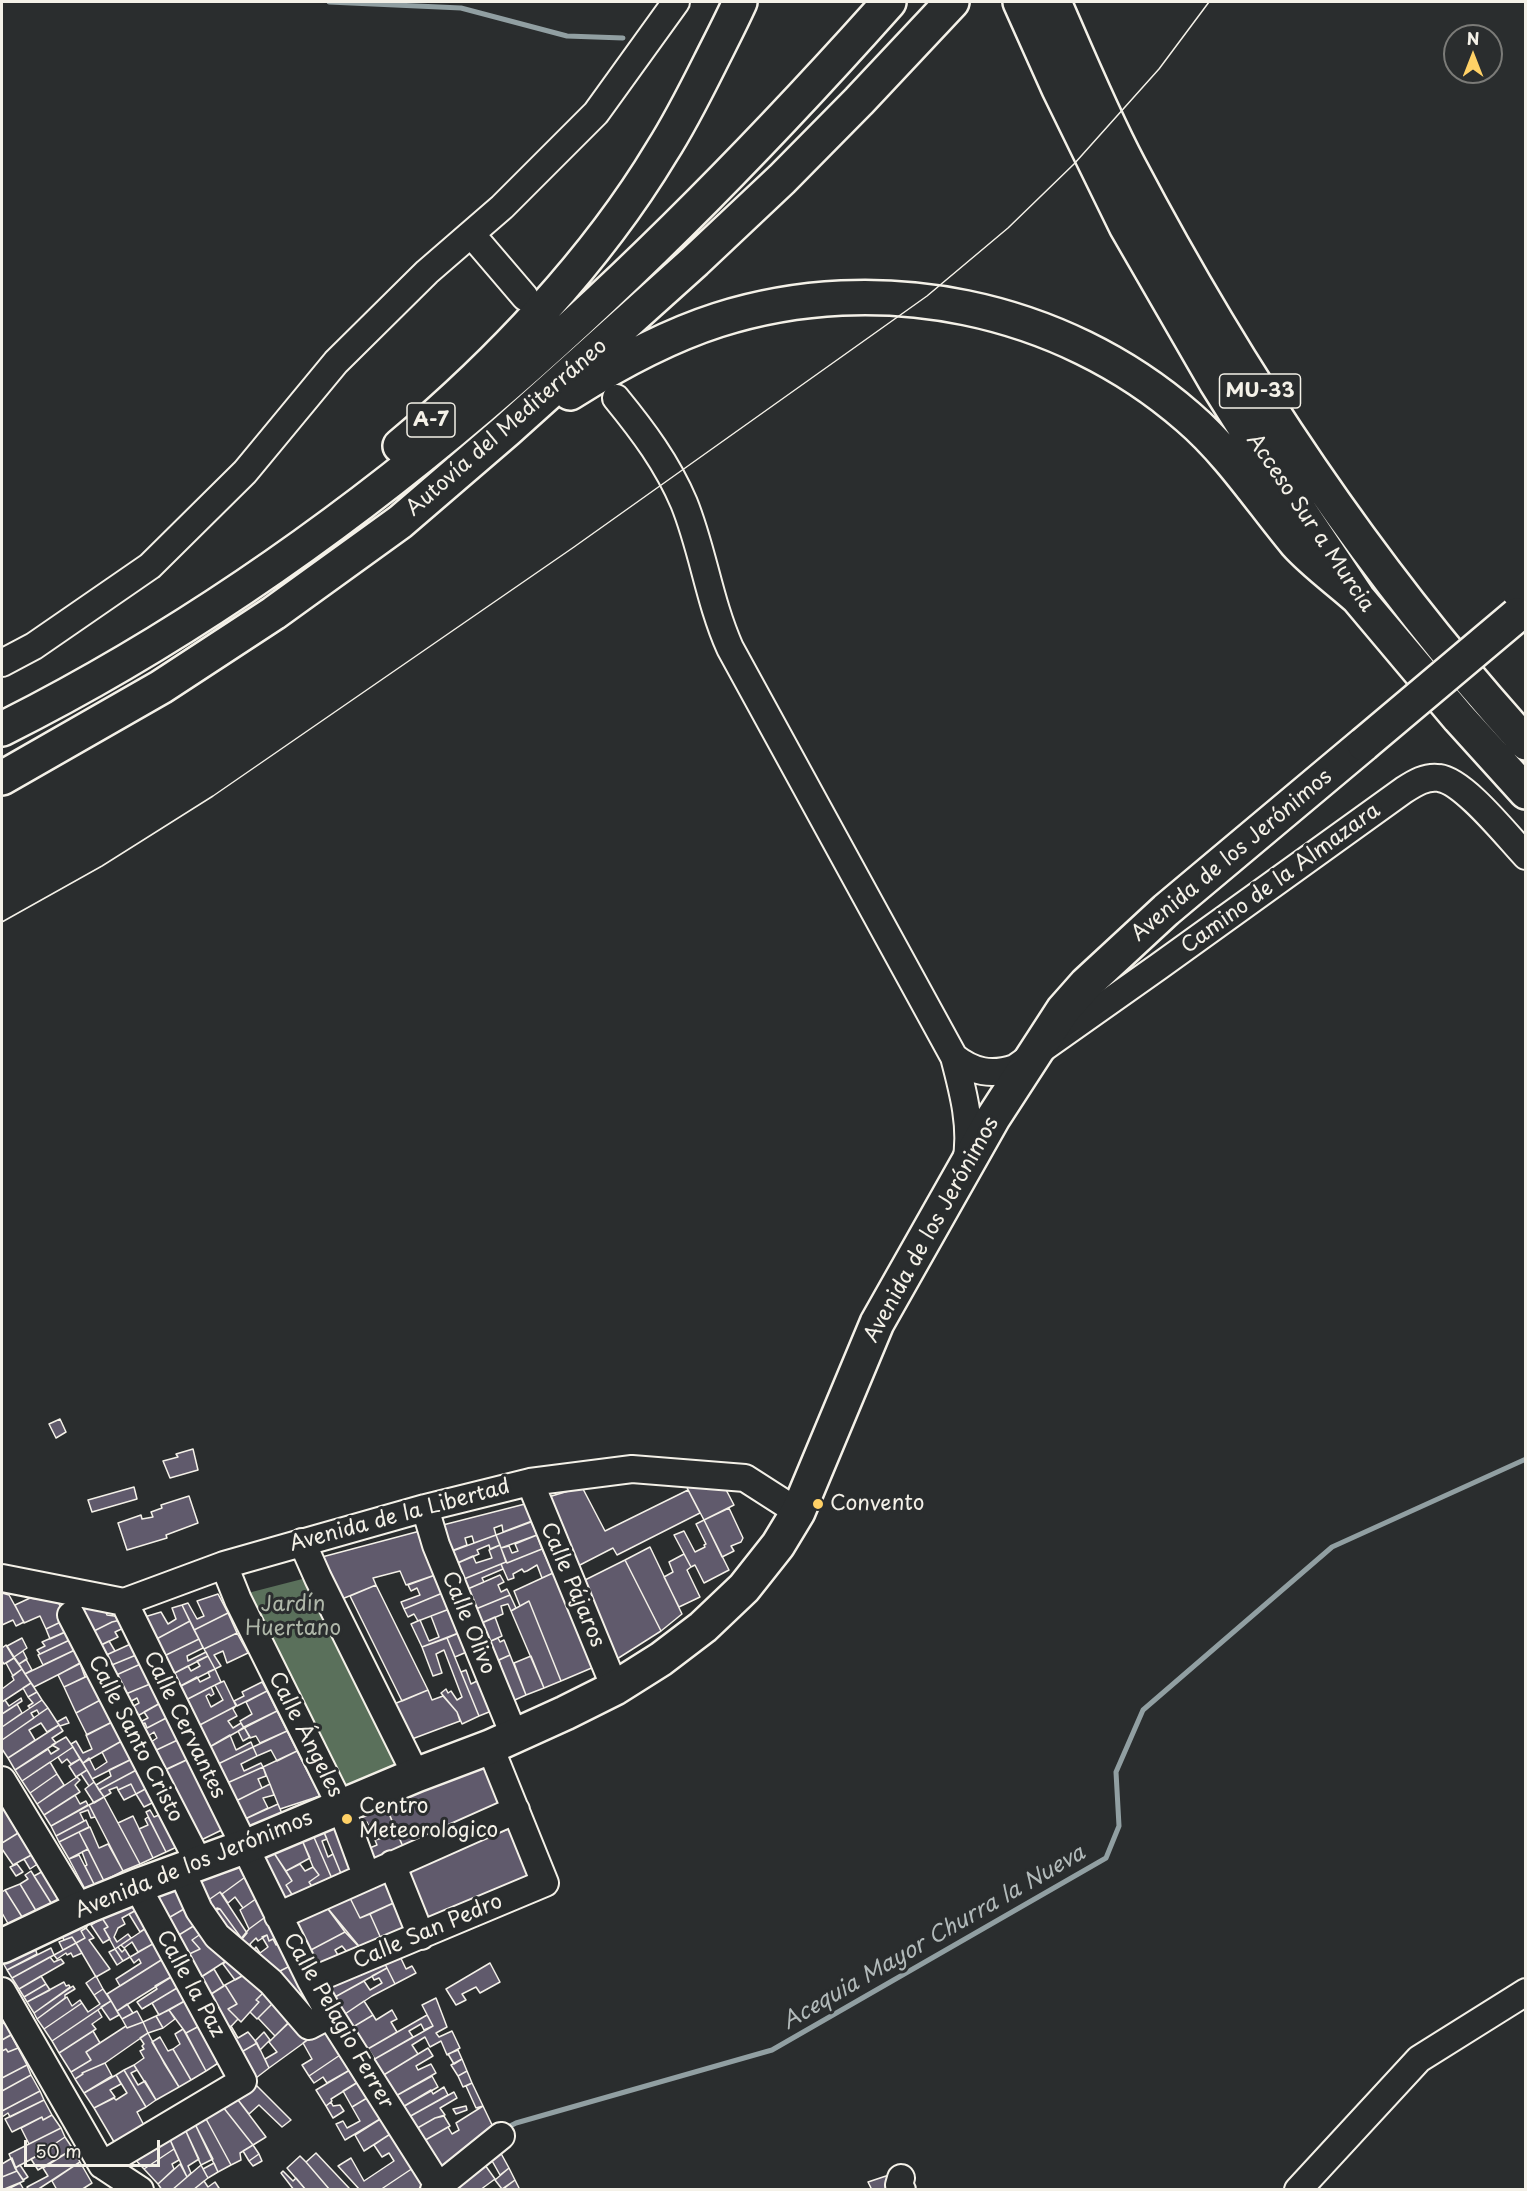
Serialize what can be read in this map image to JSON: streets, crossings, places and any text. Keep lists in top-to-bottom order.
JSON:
{
  "streets": {
    "main road": [
      "MU-33",
      "A-7",
      "Autovía del Mediterráneo",
      "Acceso Sur a Murcia",
      "Avenida de los Jerónimos"
    ],
    "street": [
      "Camino de la Almazara",
      "Avenida de la Libertad",
      "Calle Pájaros",
      "Calle Olivo",
      "Calle Cervantes",
      "Calle Ángeles",
      "Calle Santo Cristo",
      "Calle San Pedro",
      "Calle la Paz",
      "Calle Pelagio Ferrer"
    ]
  },
  "crossings": [
    ["Avenida de los Jerónimos", "Camino de la Almazara"],
    ["Avenida de los Jerónimos", "Avenida de la Libertad"],
    ["Avenida de los Jerónimos", "Calle Pájaros"],
    ["Avenida de los Jerónimos", "Calle Olivo"],
    ["Avenida de los Jerónimos", "Calle Cervantes"],
    ["Avenida de los Jerónimos", "Calle Ángeles"],
    ["Avenida de los Jerónimos", "Calle Santo Cristo"],
    ["Avenida de los Jerónimos", "Calle la Paz"],
    ["Avenida de los Jerónimos", "Calle Pelagio Ferrer"],
    ["Avenida de la Libertad", "Calle Pájaros"],
    ["Avenida de la Libertad", "Calle Olivo"],
    ["Avenida de la Libertad", "Calle Cervantes"],
    ["Avenida de la Libertad", "Calle Ángeles"],
    ["Calle Olivo", "Calle San Pedro"],
    ["Calle Cervantes", "Calle Pelagio Ferrer"],
    ["Calle Santo Cristo", "Calle Pelagio Ferrer"],
    ["Calle San Pedro", "Calle Pelagio Ferrer"]
  ],
  "water": ["Acequia Mayor Churra la Nueva"],
  "parks": ["Jardín Huertano"],
  "places": ["Convento", "Centro Meteorologico"],
  "scale_bar": "50 m",
  "north": "top"
}
